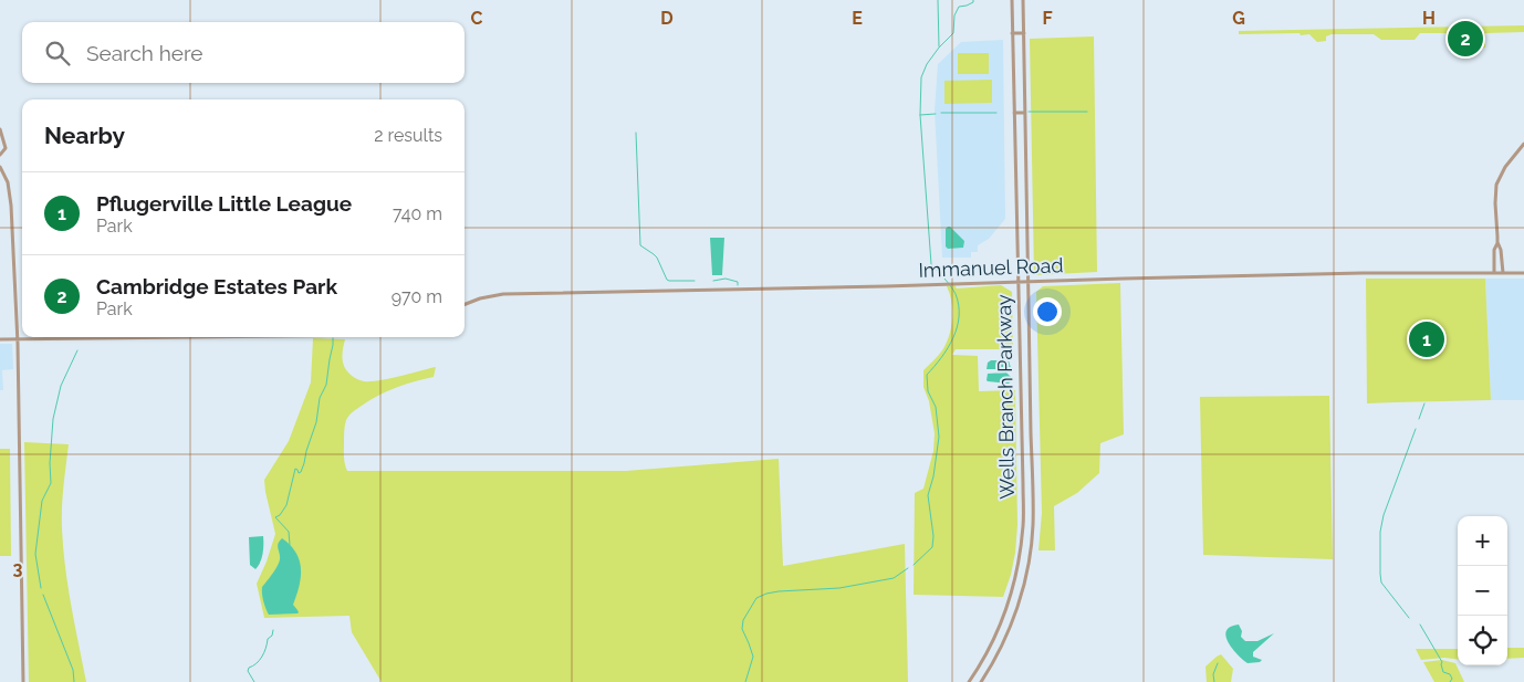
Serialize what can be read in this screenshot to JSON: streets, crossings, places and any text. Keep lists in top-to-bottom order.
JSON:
{
  "streets": {
    "street": ["Immanuel Road", "Wells Branch Parkway"]
  },
  "crossings": [
    ["Immanuel Road", "Wells Branch Parkway"]
  ],
  "page": {
    "pins": ["2", "1"],
    "search": "Search here",
    "heading": ["Nearby", "2 results"],
    "list": [
      {
        "mark": "1",
        "name": "Pflugerville Little League",
        "note": "Park",
        "value": "740 m"
      },
      {
        "mark": "2",
        "name": "Cambridge Estates Park",
        "note": "Park",
        "value": "970 m"
      }
    ],
    "map_buttons": ["+", "−"]
  },
  "grid": {
    "columns": [
      "C",
      "D",
      "E",
      "F",
      "G",
      "H"
    ],
    "rows": ["3"]
  }
}
